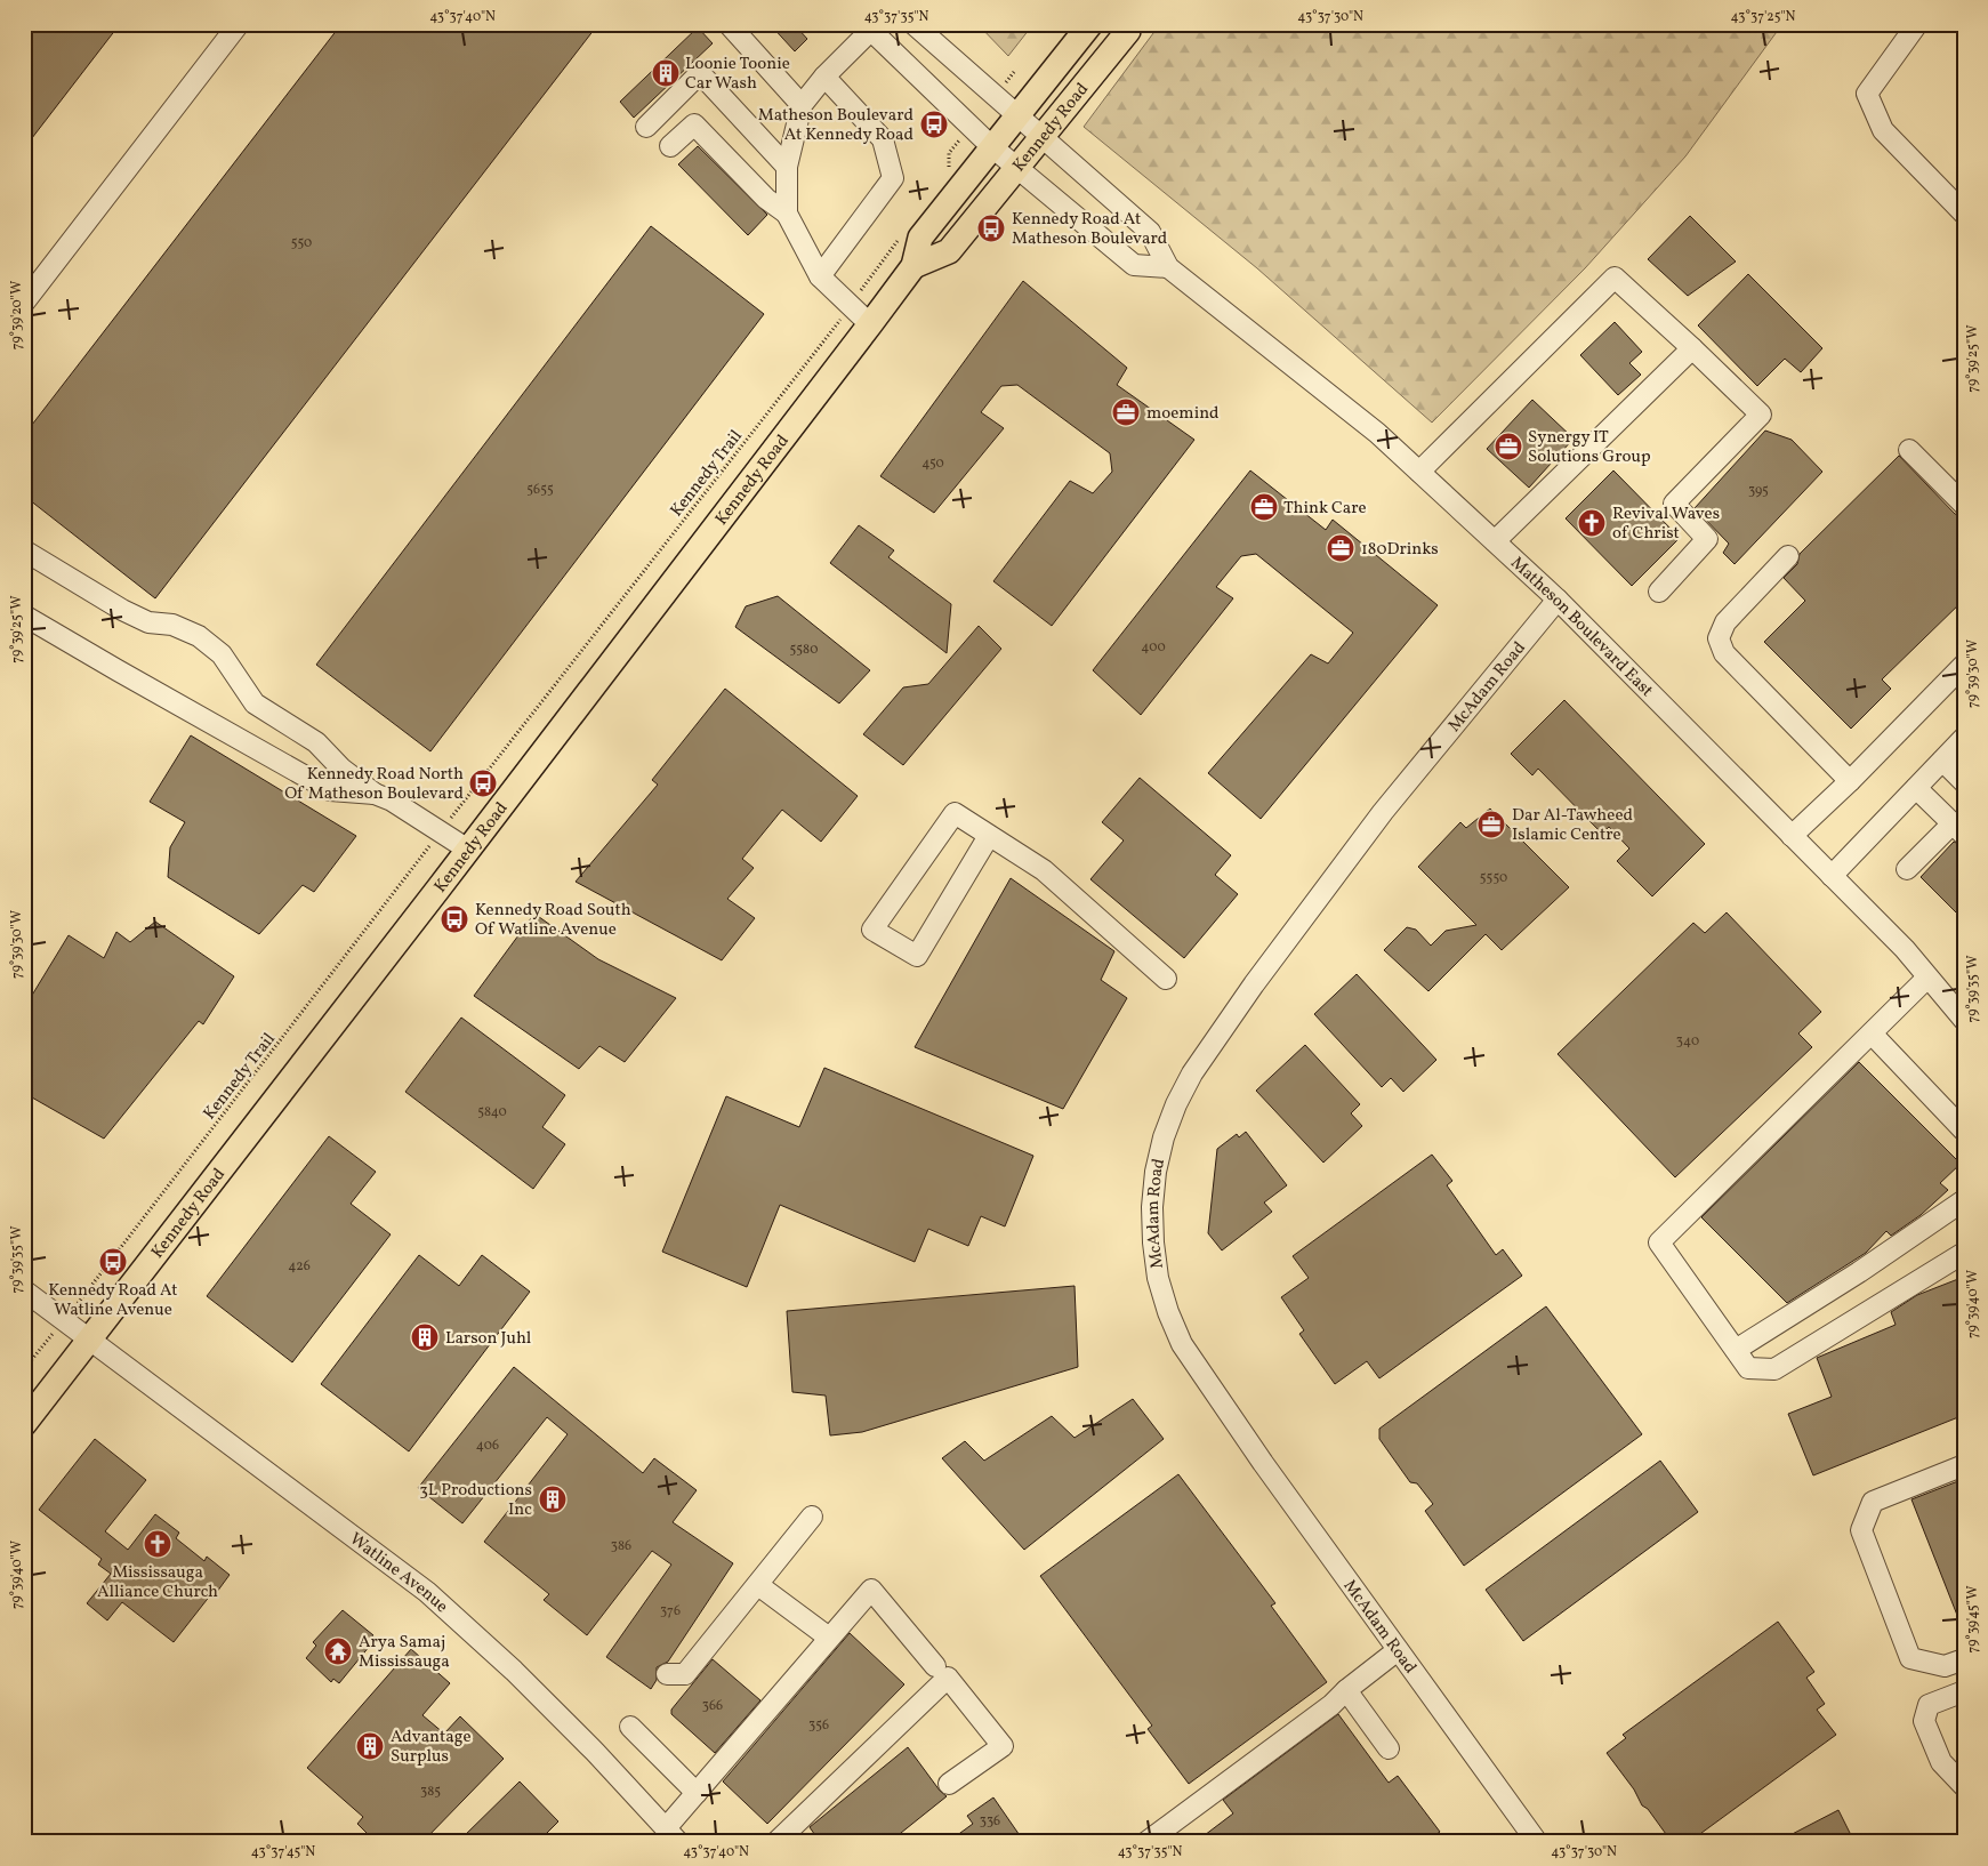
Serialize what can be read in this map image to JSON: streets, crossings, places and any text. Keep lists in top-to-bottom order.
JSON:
{
  "streets": {
    "main road": ["Kennedy Road"],
    "street": ["Matheson Boulevard East", "McAdam Road", "Watline Avenue"],
    "path": ["Kennedy Trail"]
  },
  "crossings": [
    ["Kennedy Road", "Matheson Boulevard East"],
    ["Kennedy Road", "Watline Avenue"],
    ["Matheson Boulevard East", "McAdam Road"]
  ],
  "places": {
    "building": [
      "Loonie Toonie Car Wash",
      "Larson Juhl",
      "3L Productions Inc",
      "Advantage Surplus"
    ],
    "bus stop": [
      "Matheson Boulevard At Kennedy Road",
      "Kennedy Road At Matheson Boulevard",
      "Kennedy Road North Of Matheson Boulevard",
      "Kennedy Road South Of Watline Avenue",
      "Kennedy Road At Watline Avenue"
    ],
    "office": [
      "moemind",
      "Synergy IT Solutions Group",
      "Think Care",
      "180Drinks",
      "Dar Al-Tawheed Islamic Centre"
    ],
    "church": ["Revival Waves of Christ", "Mississauga Alliance Church"],
    "temple": ["Arya Samaj Mississauga"]
  },
  "house_numbers": [
    "550",
    "450",
    "5655",
    "395",
    "400",
    "5580",
    "5550",
    "340",
    "5840",
    "426",
    "406",
    "386",
    "376",
    "366",
    "356",
    "385",
    "336"
  ],
  "coordinates": [
    "43°37'40\"N",
    "43°37'35\"N",
    "43°37'30\"N",
    "43°37'25\"N",
    "79°39'20\"W",
    "79°39'25\"W",
    "79°39'30\"W",
    "79°39'35\"W",
    "79°39'40\"W",
    "79°39'45\"W",
    "43°37'45\"N"
  ]
}
